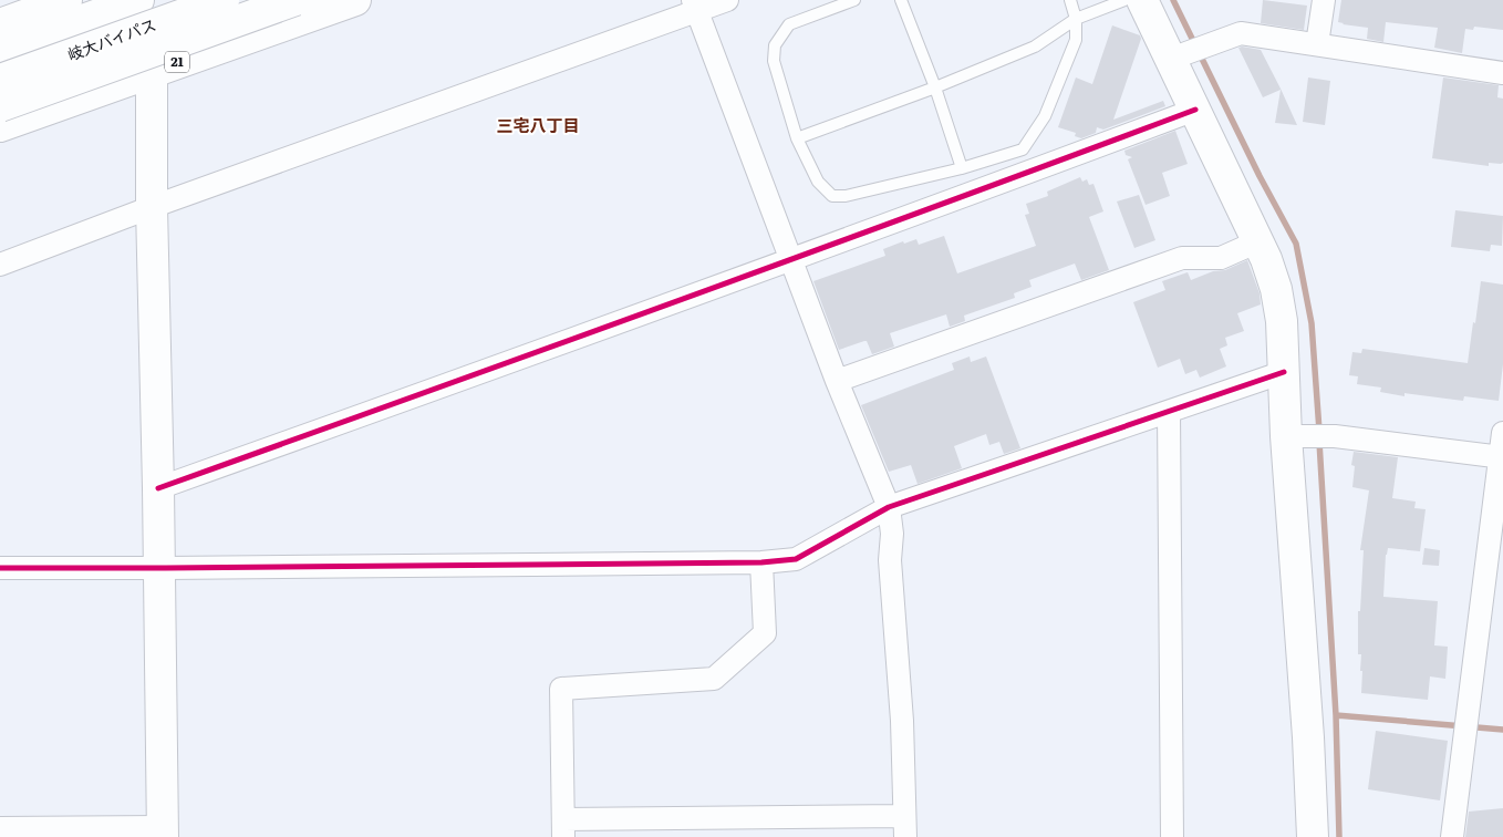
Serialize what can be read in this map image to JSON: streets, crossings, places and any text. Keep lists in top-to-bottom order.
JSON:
{
  "streets": {
    "main road": ["岐大バイパス", "21"]
  },
  "districts": ["三宅八丁目"]
}
